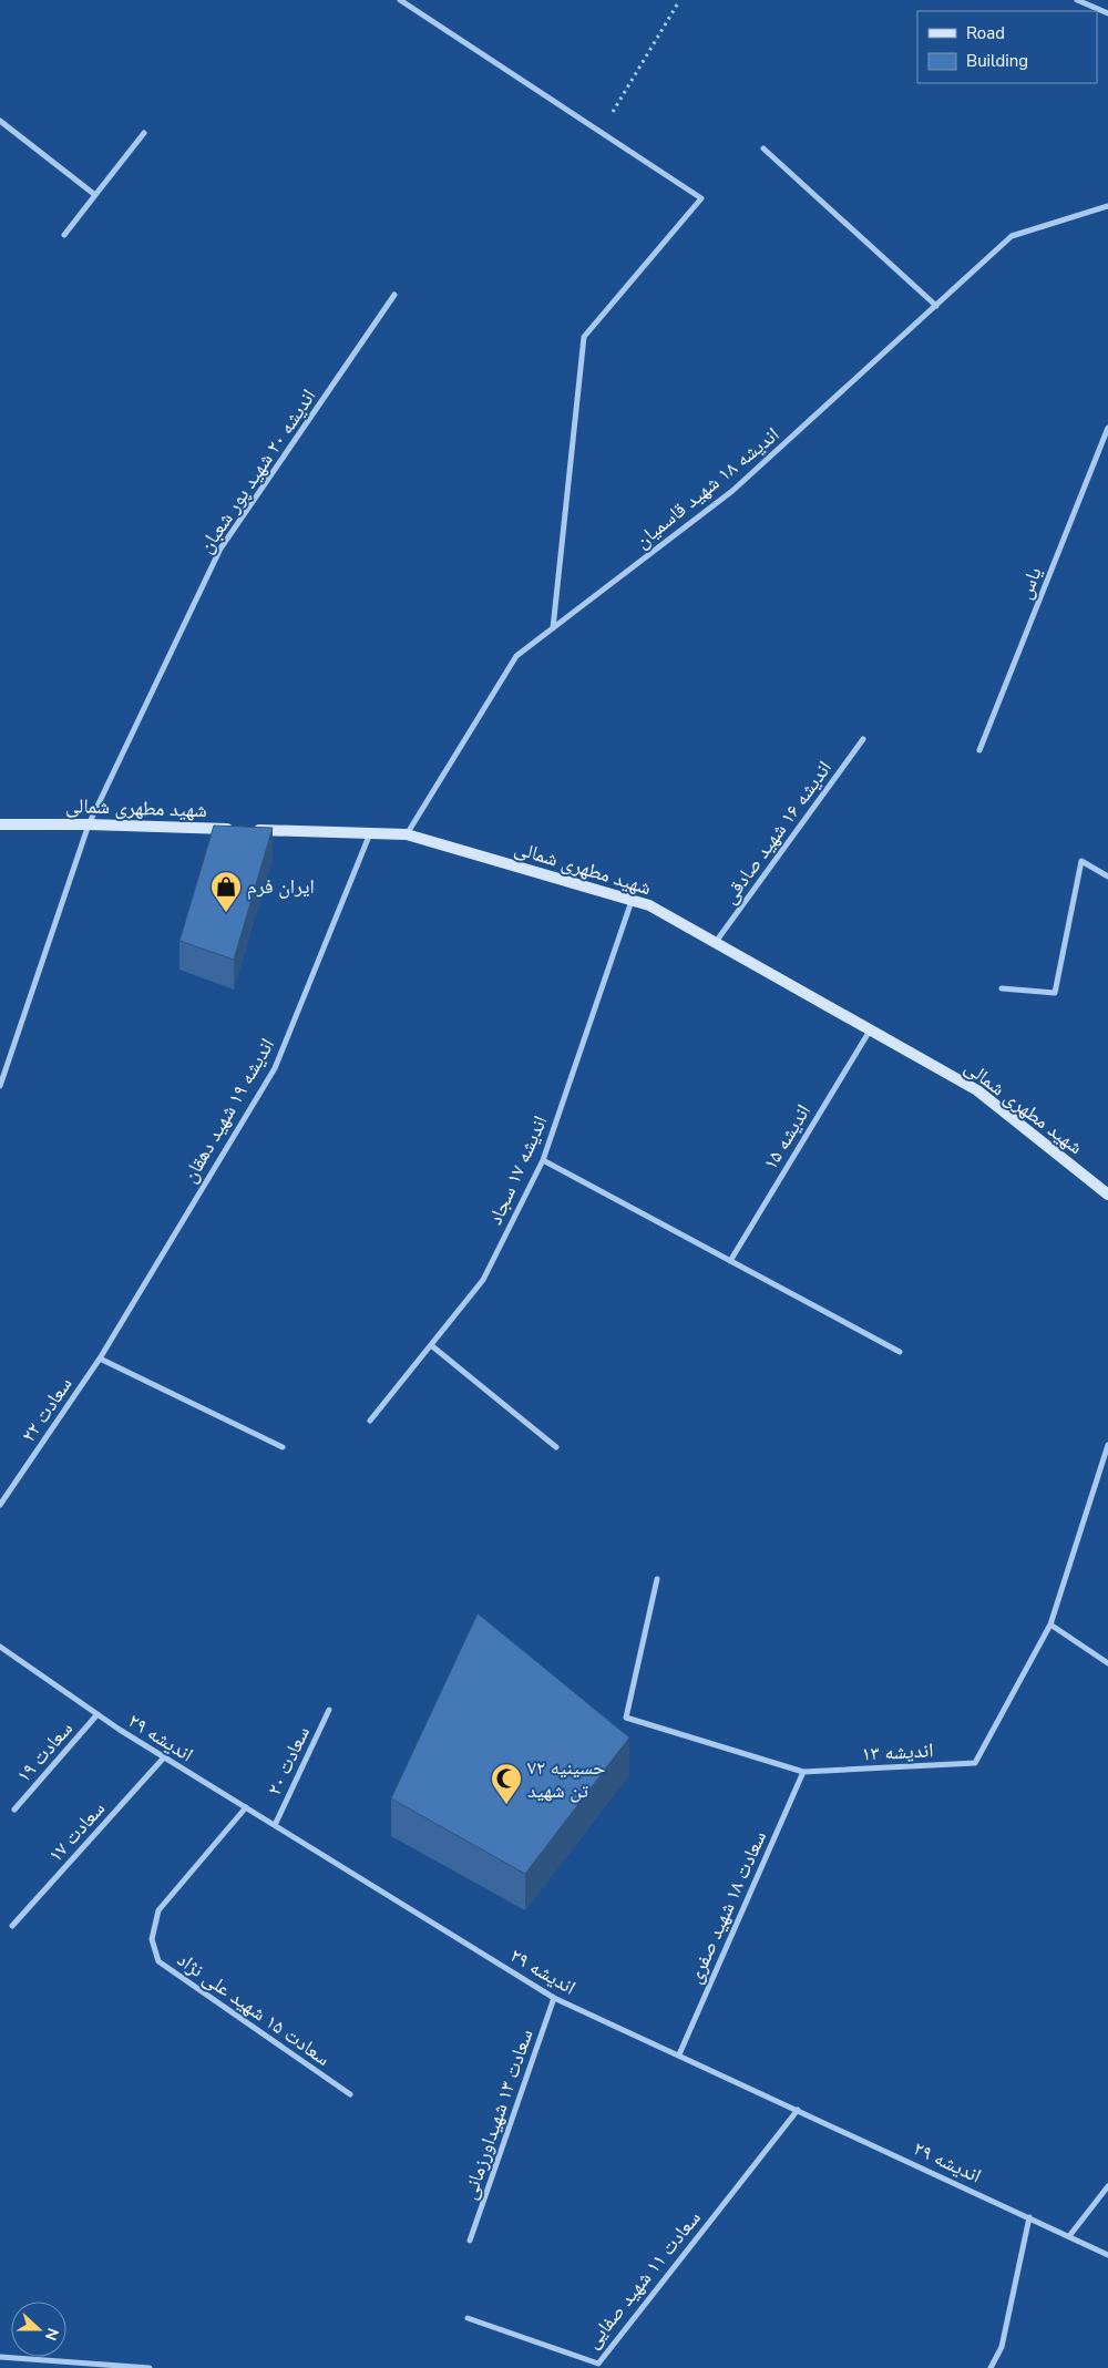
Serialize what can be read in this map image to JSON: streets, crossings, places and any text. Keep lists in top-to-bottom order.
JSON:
{
  "streets": {
    "main road": ["شهید مطهری شمالی"],
    "street": [
      "اندیشه ۲۰ شهید پور شعبان",
      "اندیشه ۱۸ شهید قاسمیان",
      "یاس",
      "اندیشه ۱۶ شهید صادقی",
      "اندیشه ۱۹ شهید دهقان",
      "اندیشه ۱۵",
      "اندیشه ۱۷ سجاد",
      "سعادت ۲۲",
      "اندیشه ۲۹",
      "سعادت ۱۹",
      "اندیشه ۱۳",
      "سعادت ۲۰",
      "سعادت ۱۷",
      "سعادت ۱۸ شهید صفری",
      "سعادت ۱۵ شهید علی نژاد",
      "سعادت ۱۳ شهیداورزمانی",
      "سعادت ۱۱ شهید صفایی"
    ]
  },
  "crossings": [
    ["اندیشه ۲۰ شهید پور شعبان", "شهید مطهری شمالی"],
    ["اندیشه ۱۸ شهید قاسمیان", "شهید مطهری شمالی"],
    ["شهید مطهری شمالی", "اندیشه ۱۶ شهید صادقی"],
    ["شهید مطهری شمالی", "اندیشه ۱۹ شهید دهقان"],
    ["شهید مطهری شمالی", "اندیشه ۱۵"],
    ["شهید مطهری شمالی", "اندیشه ۱۷ سجاد"],
    ["اندیشه ۱۹ شهید دهقان", "سعادت ۲۲"],
    ["اندیشه ۲۹", "سعادت ۱۹"],
    ["اندیشه ۲۹", "سعادت ۲۰"],
    ["اندیشه ۲۹", "سعادت ۱۷"],
    ["اندیشه ۲۹", "سعادت ۱۸ شهید صفری"],
    ["اندیشه ۲۹", "سعادت ۱۵ شهید علی نژاد"],
    ["اندیشه ۲۹", "سعادت ۱۳ شهیداورزمانی"],
    ["اندیشه ۲۹", "سعادت ۱۱ شهید صفایی"],
    ["اندیشه ۱۳", "سعادت ۱۸ شهید صفری"]
  ],
  "places": {
    "shop": ["ایران فرم"],
    "mosque": ["حسینیه ۷۲ تن شهید"]
  },
  "legend": ["Road", "Building"],
  "north": "right"
}
